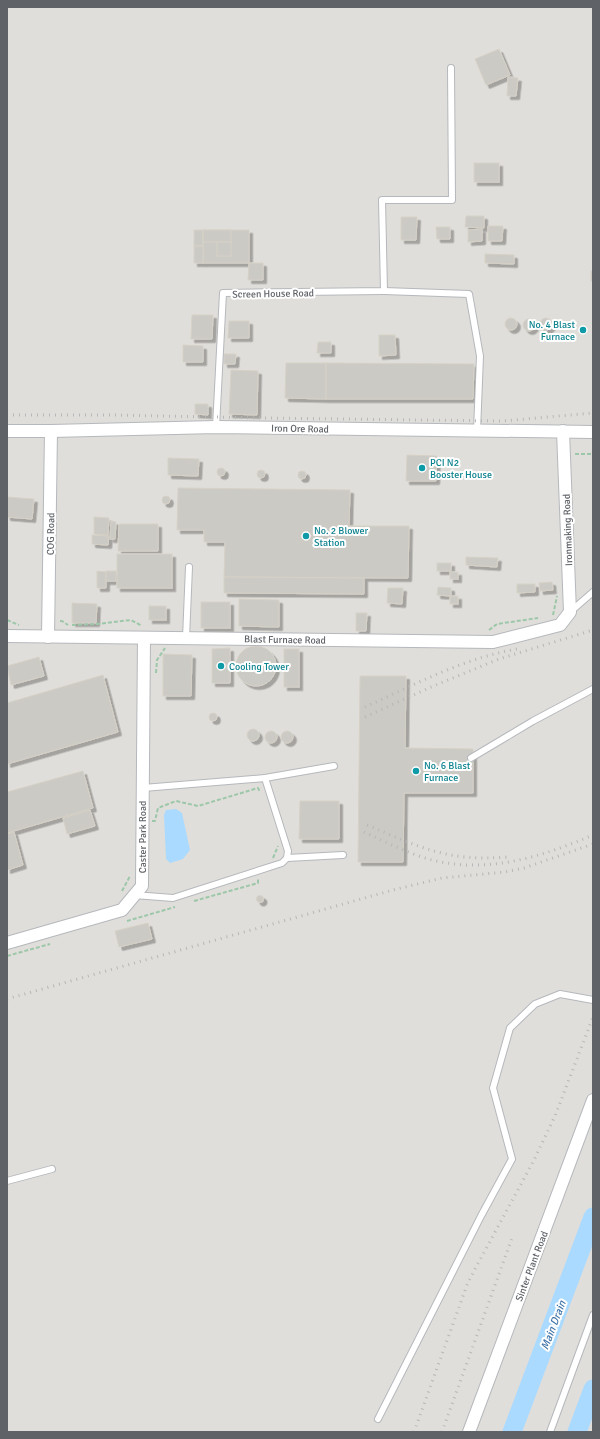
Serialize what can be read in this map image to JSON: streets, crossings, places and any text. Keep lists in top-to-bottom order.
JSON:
{
  "streets": {
    "street": [
      "Iron Ore Road",
      "Ironmaking Road",
      "COG Road",
      "Blast Furnace Road",
      "Caster Park Road",
      "Sinter Plant Road"
    ],
    "lane": ["Screen House Road"]
  },
  "crossings": [
    ["Screen House Road", "Iron Ore Road"],
    ["Iron Ore Road", "Ironmaking Road"],
    ["Iron Ore Road", "COG Road"],
    ["Ironmaking Road", "Blast Furnace Road"],
    ["COG Road", "Blast Furnace Road"],
    ["Blast Furnace Road", "Caster Park Road"]
  ],
  "water": ["Main Drain"],
  "places": [
    "No. 4 Blast Furnace",
    "PCI N2 Booster House",
    "No. 2 Blower Station",
    "Cooling Tower",
    "No. 6 Blast Furnace"
  ]
}
